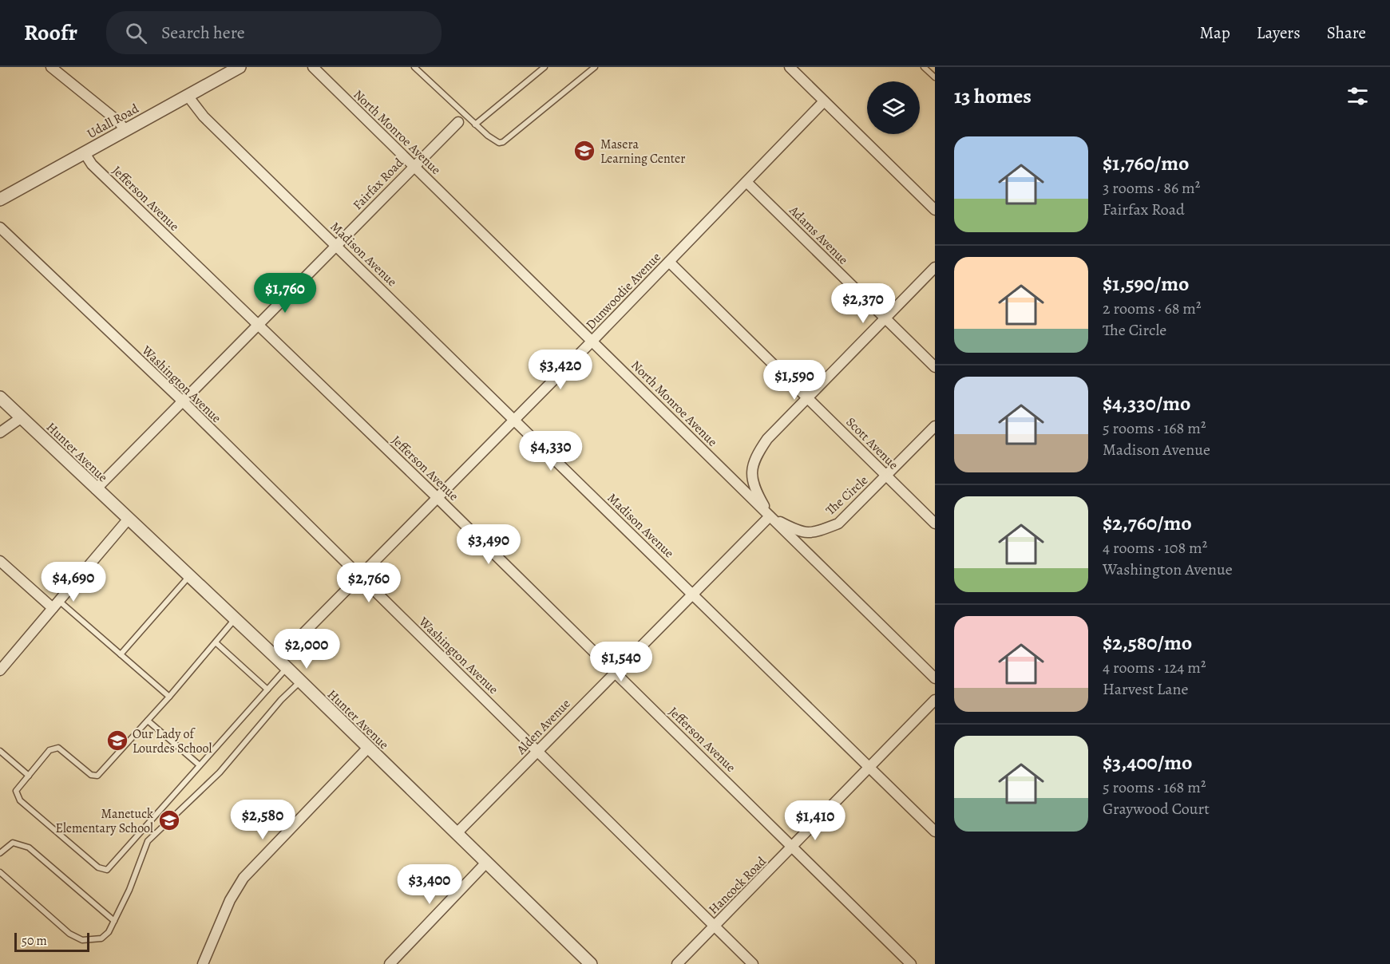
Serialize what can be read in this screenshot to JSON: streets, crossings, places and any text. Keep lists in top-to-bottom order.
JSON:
{
  "streets": {
    "street": [
      "Udall Road",
      "North Monroe Avenue",
      "Fairfax Road",
      "Jefferson Avenue",
      "Adams Avenue",
      "Madison Avenue",
      "Dunwoodie Avenue",
      "Washington Avenue",
      "Scott Avenue",
      "Hunter Avenue",
      "The Circle",
      "Alden Avenue",
      "Hancock Road"
    ]
  },
  "crossings": [
    ["Udall Road", "Jefferson Avenue"],
    ["Udall Road", "Madison Avenue"],
    ["North Monroe Avenue", "Fairfax Road"],
    ["North Monroe Avenue", "Dunwoodie Avenue"],
    ["North Monroe Avenue", "Scott Avenue"],
    ["North Monroe Avenue", "The Circle"],
    ["North Monroe Avenue", "Alden Avenue"],
    ["Fairfax Road", "Jefferson Avenue"],
    ["Fairfax Road", "Madison Avenue"],
    ["Fairfax Road", "Washington Avenue"],
    ["Fairfax Road", "Hunter Avenue"],
    ["Jefferson Avenue", "Dunwoodie Avenue"],
    ["Jefferson Avenue", "Alden Avenue"],
    ["Jefferson Avenue", "Hancock Road"],
    ["Adams Avenue", "Dunwoodie Avenue"],
    ["Madison Avenue", "Dunwoodie Avenue"],
    ["Madison Avenue", "Alden Avenue"],
    ["Madison Avenue", "Hancock Road"],
    ["Dunwoodie Avenue", "Washington Avenue"],
    ["Dunwoodie Avenue", "Scott Avenue"],
    ["Dunwoodie Avenue", "Hunter Avenue"],
    ["Washington Avenue", "Alden Avenue"],
    ["Washington Avenue", "Hancock Road"],
    ["Scott Avenue", "The Circle"],
    ["Scott Avenue", "Alden Avenue"],
    ["Hunter Avenue", "Alden Avenue"],
    ["The Circle", "Alden Avenue"]
  ],
  "places": {
    "school or university": ["Masera Learning Center", "Our Lady of Lourdes School", "Manetuck Elementary School"]
  },
  "scale_bar": "50 m",
  "page": {
    "header": "Roofr",
    "search": "Search here",
    "nav": ["Map", "Layers", "Share"],
    "heading": "13 homes",
    "list": [
      {
        "name": "$1,760/mo",
        "note": "3 rooms · 86 m² · Fairfax Road"
      },
      {
        "name": "$1,590/mo",
        "note": "2 rooms · 68 m² · The Circle"
      },
      {
        "name": "$4,330/mo",
        "note": "5 rooms · 168 m² · Madison Avenue"
      },
      {
        "name": "$2,760/mo",
        "note": "4 rooms · 108 m² · Washington Avenue"
      },
      {
        "name": "$2,580/mo",
        "note": "4 rooms · 124 m² · Harvest Lane"
      },
      {
        "name": "$3,400/mo",
        "note": "5 rooms · 168 m² · Graywood Court"
      }
    ],
    "price": [
      "$1,760",
      "$2,370",
      "$3,420",
      "$1,590",
      "$4,330",
      "$3,490",
      "$4,690",
      "$2,760",
      "$2,000",
      "$1,540",
      "$2,580",
      "$1,410",
      "$3,400"
    ],
    "scale": "50 m"
  }
}
